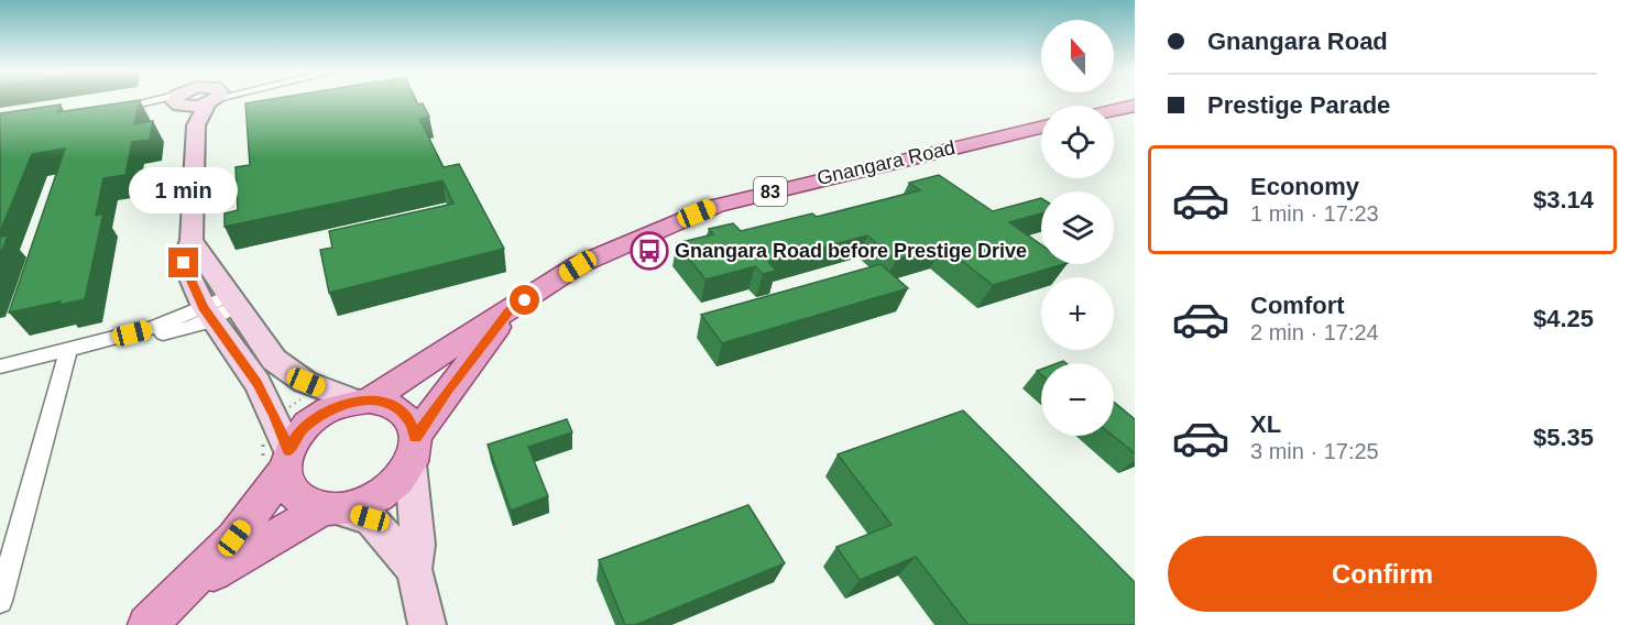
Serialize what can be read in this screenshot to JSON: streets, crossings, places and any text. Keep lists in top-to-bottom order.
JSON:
{
  "streets": {
    "main road": ["Gnangara Road", "83"]
  },
  "places": {
    "bus stop": ["Gnangara Road before Prestige Drive"]
  },
  "north": "top",
  "page": {
    "banner": ["Gnangara Road", "Prestige Parade"],
    "map_buttons": ["+", "−"],
    "list": [
      {
        "name": "Economy",
        "note": "1 min · 17:23",
        "value": "$3.14"
      },
      {
        "name": "Comfort",
        "note": "2 min · 17:24",
        "value": "$4.25"
      },
      {
        "name": "XL",
        "note": "3 min · 17:25",
        "value": "$5.35"
      }
    ],
    "bubble": "1 min",
    "buttons": "Confirm"
  }
}
